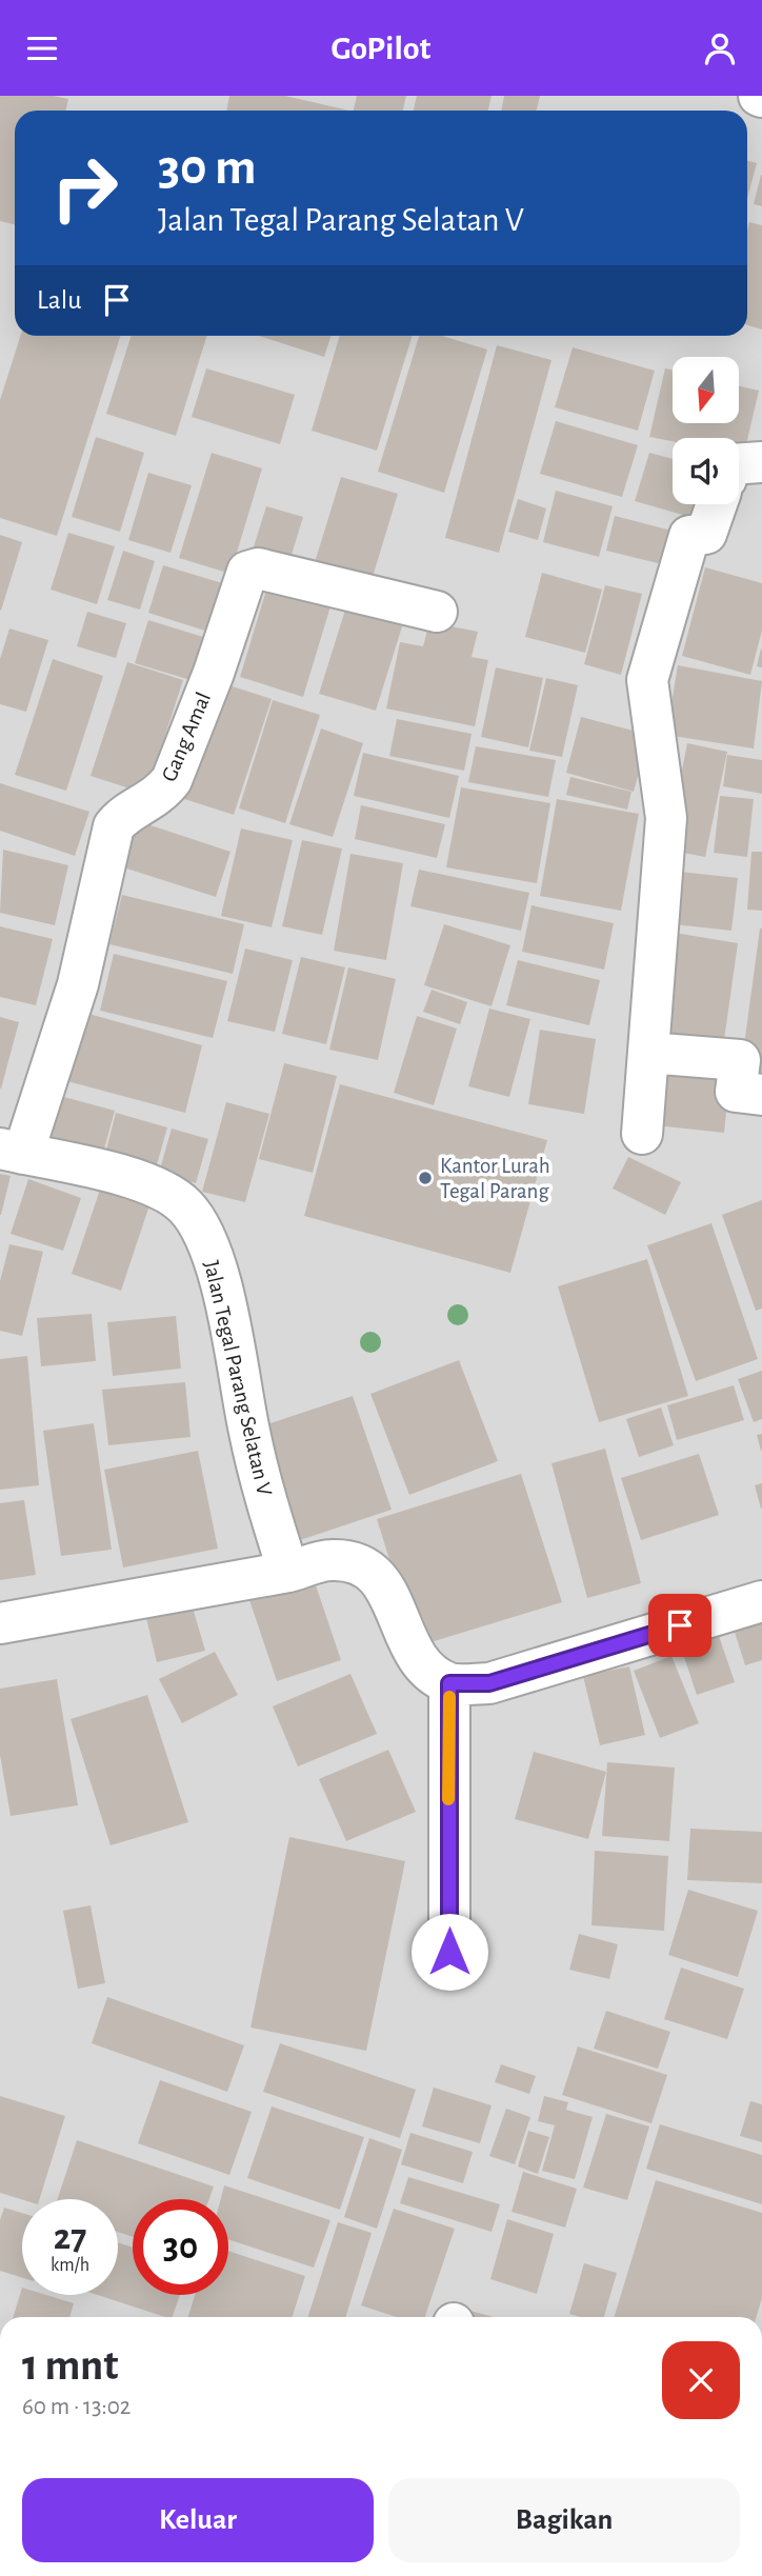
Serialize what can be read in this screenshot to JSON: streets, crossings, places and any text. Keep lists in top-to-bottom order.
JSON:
{
  "streets": {
    "street": ["Gang Amal", "Jalan Tegal Parang Selatan V"]
  },
  "crossings": [
    ["Gang Amal", "Jalan Tegal Parang Selatan V"]
  ],
  "places": ["Kantor Lurah Tegal Parang"],
  "north": "bottom",
  "page": {
    "header": "GoPilot",
    "turn": ["30 m", "Jalan Tegal Parang Selatan V"],
    "then": "Lalu",
    "speed": "27 km/h",
    "limit": "30",
    "heading": ["1 mnt", "60 m · 13:02"],
    "buttons": ["Keluar", "Bagikan"]
  }
}
